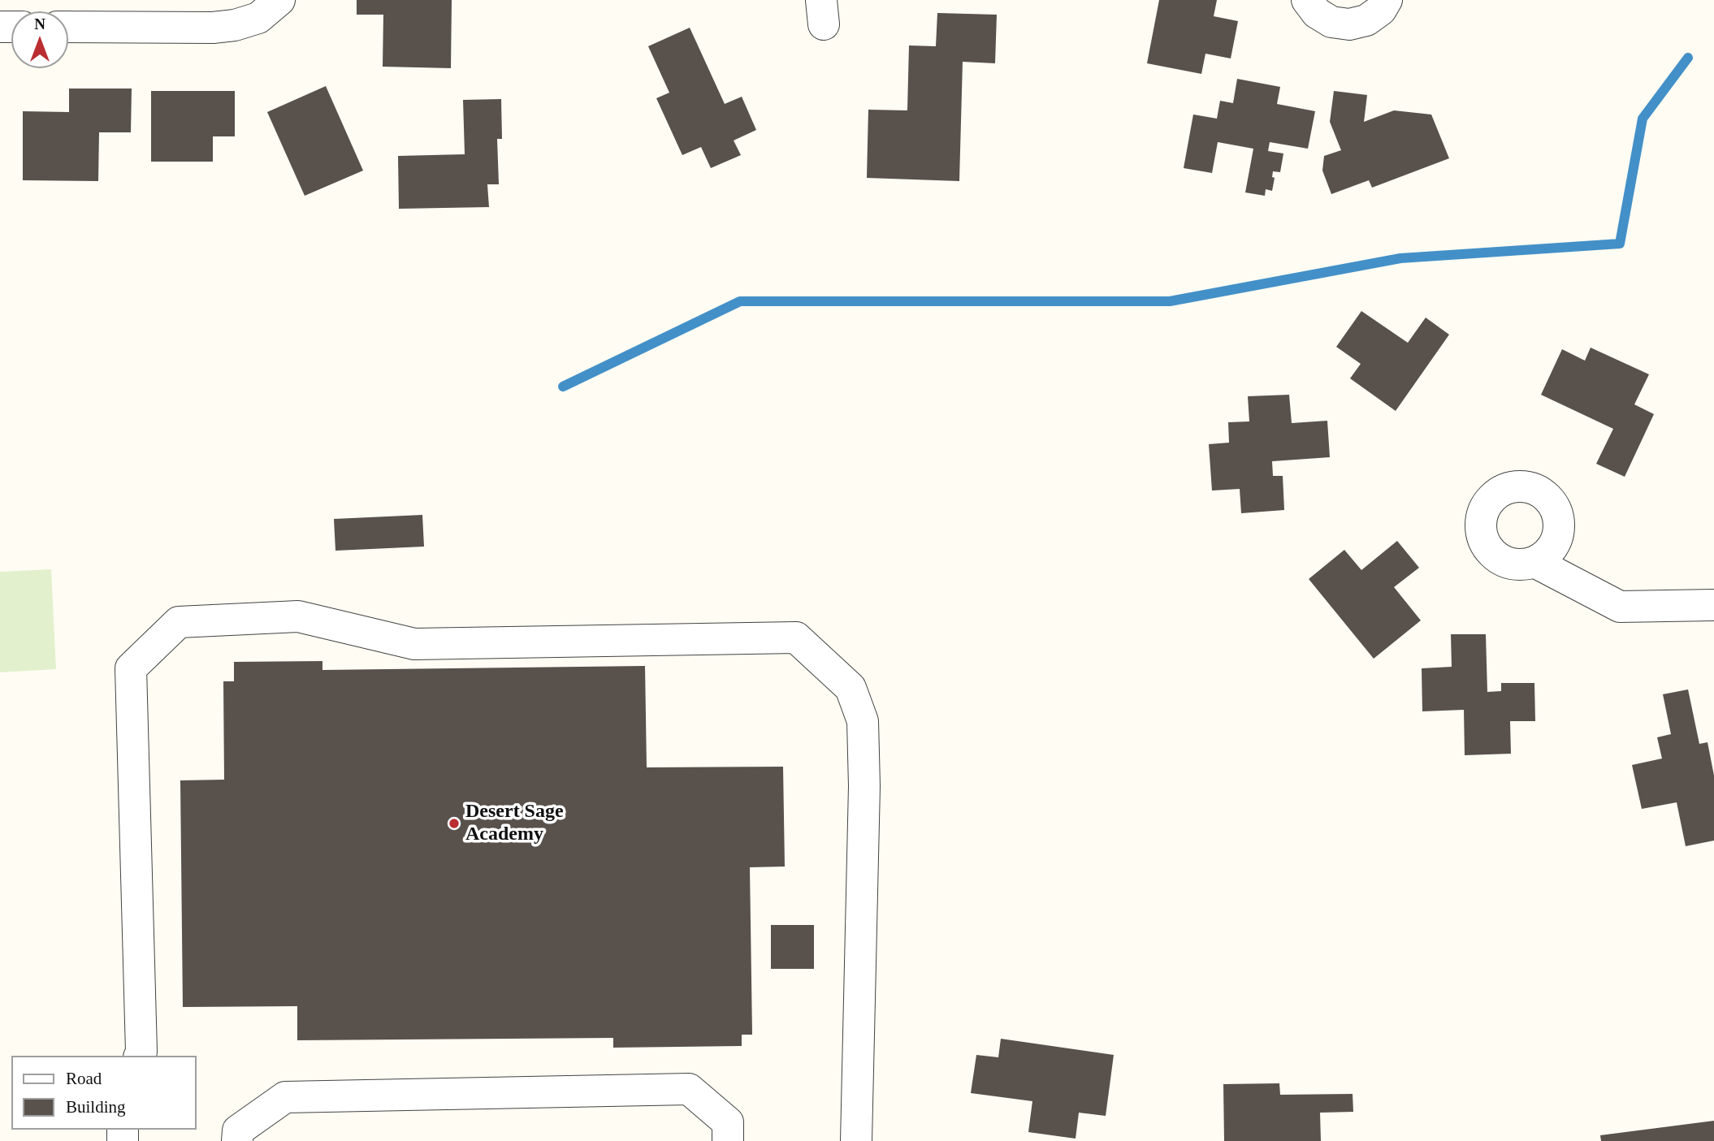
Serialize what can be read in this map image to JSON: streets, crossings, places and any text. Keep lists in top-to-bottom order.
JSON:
{
  "places": ["Desert Sage Academy"],
  "legend": ["Road", "Building"],
  "north": "top"
}
